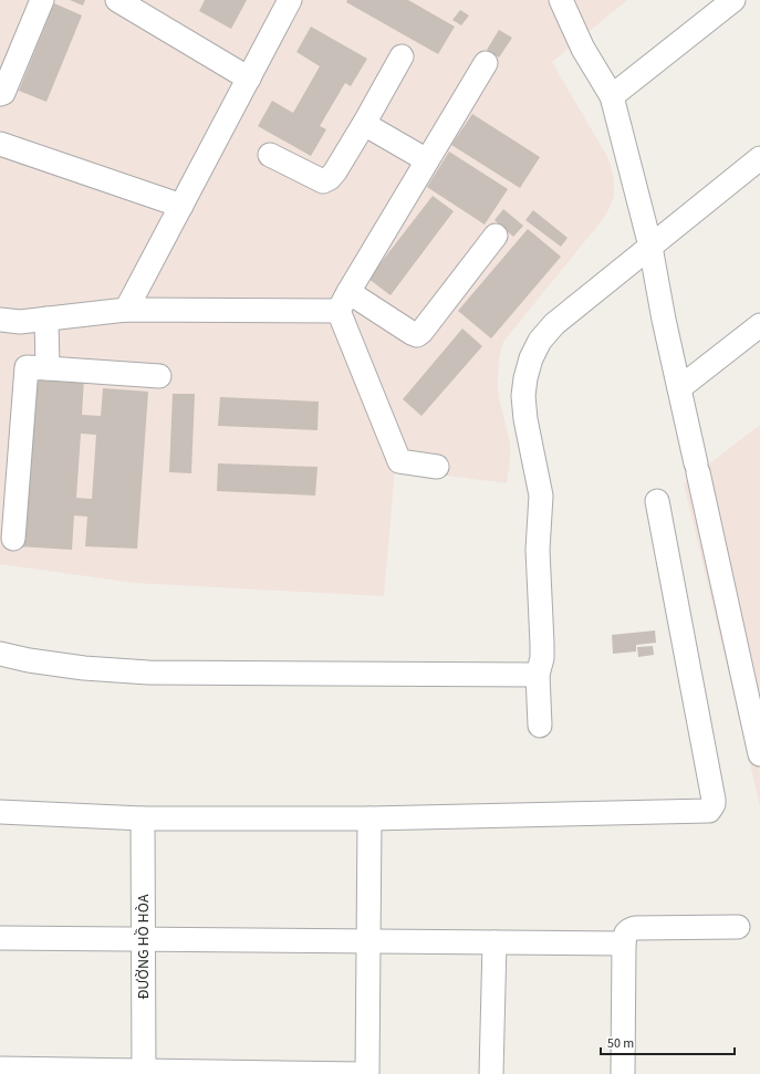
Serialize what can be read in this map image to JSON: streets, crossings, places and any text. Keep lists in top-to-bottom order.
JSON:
{
  "streets": {
    "street": ["ĐƯỜNG HỒ HÒA"]
  },
  "scale_bar": "50 m"
}
